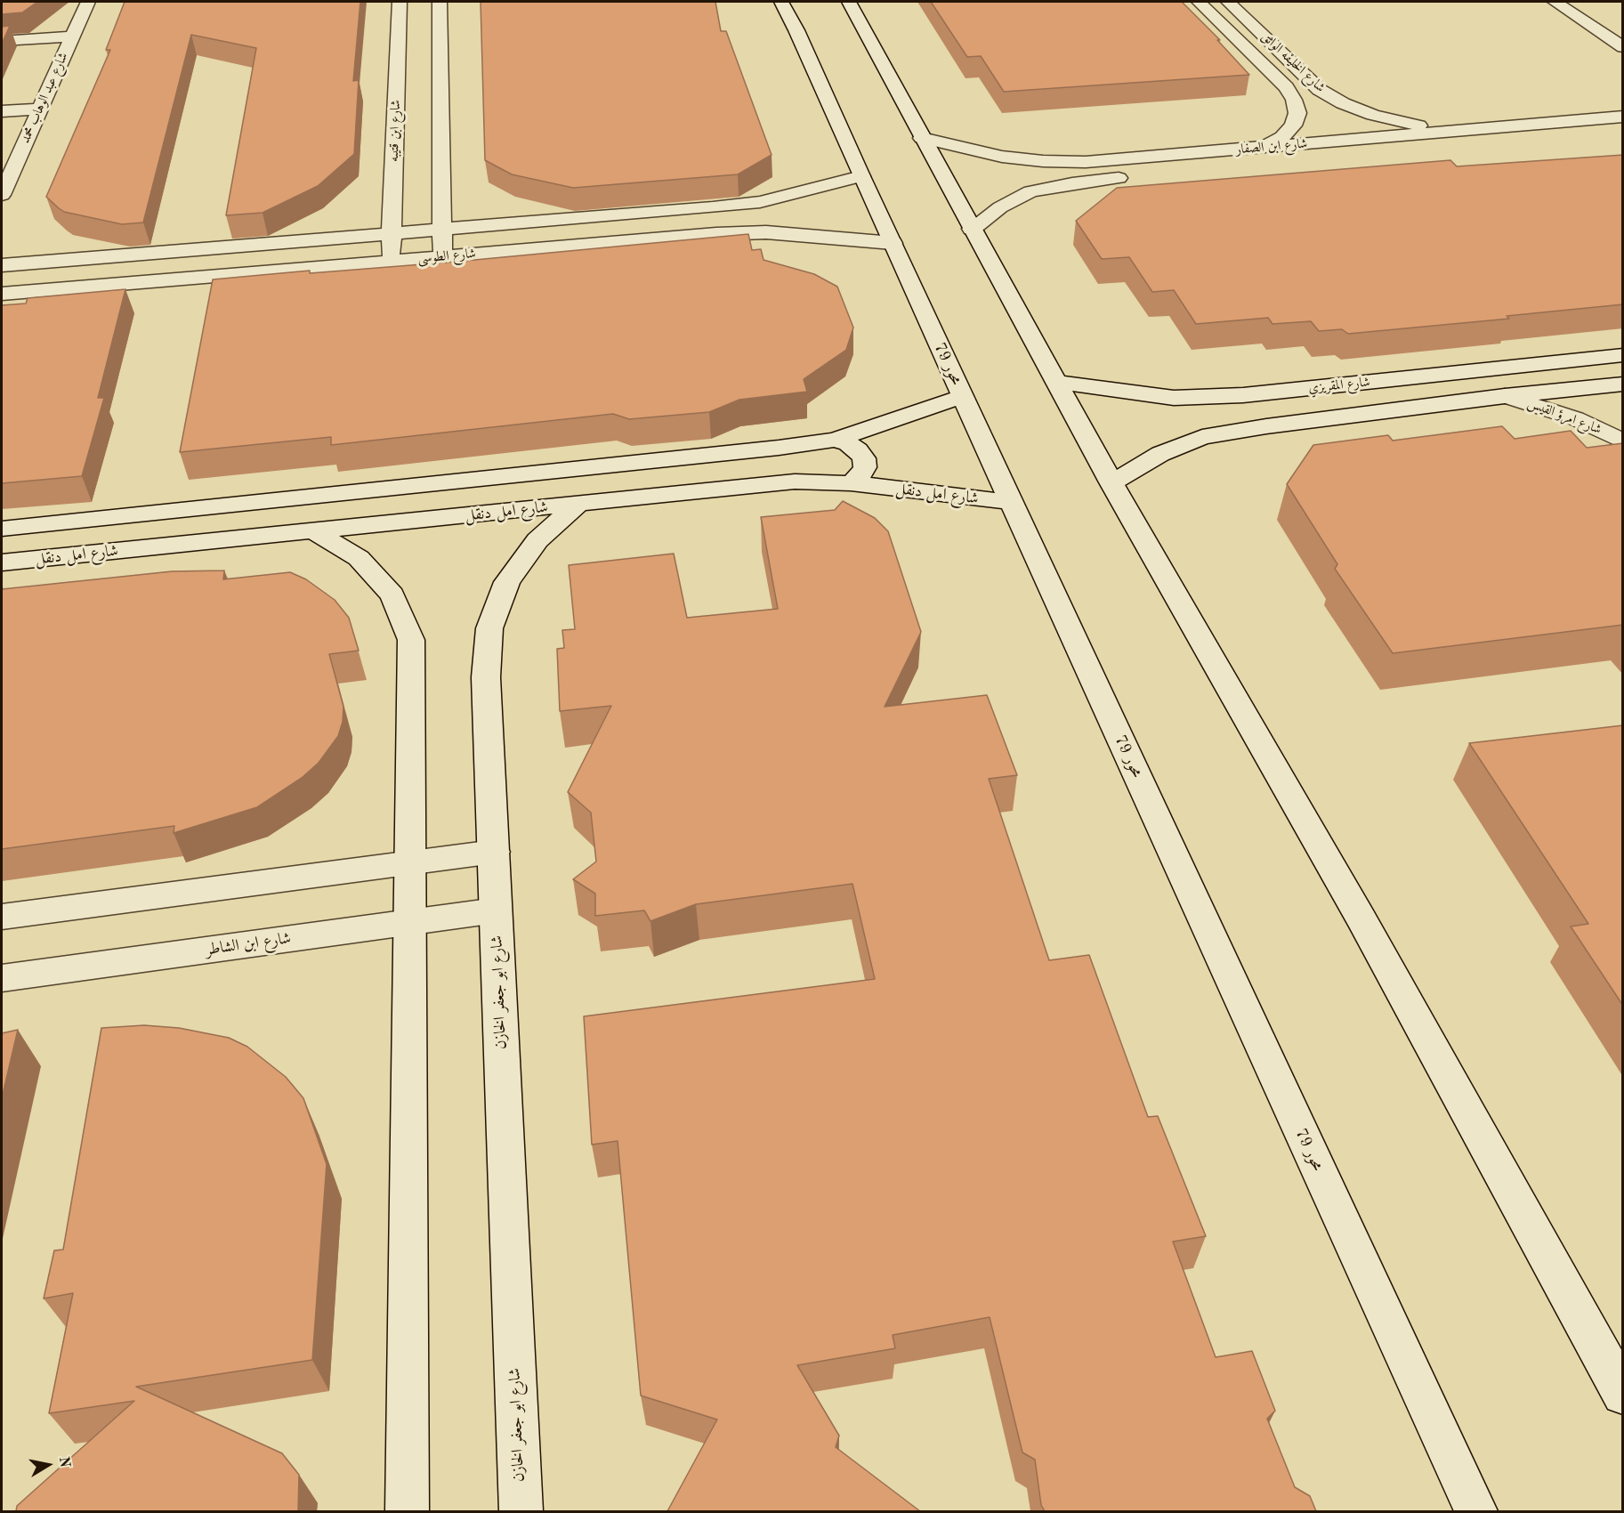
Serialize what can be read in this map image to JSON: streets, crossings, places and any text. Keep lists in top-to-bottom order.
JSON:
{
  "streets": {
    "street": [
      "شارع الخليفه الواثق",
      "شارع عبد الوهاب محمد",
      "شارع ابن قتيبه",
      "شارع ابن الصفار",
      "شارع الطوسى",
      "محور 79",
      "شارع المقريزي",
      "شارع امرؤ القيس",
      "شارع امل دنقل",
      "شارع ابن الشاطر",
      "شارع ابو جعفر الخازن"
    ]
  },
  "crossings": [
    ["شارع الخليفه الواثق", "شارع ابن الصفار"],
    ["شارع ابن قتيبه", "شارع الطوسى"],
    ["شارع الطوسى", "محور 79"],
    ["محور 79", "شارع امل دنقل"],
    ["شارع المقريزي", "شارع امرؤ القيس"],
    ["شارع امل دنقل", "شارع ابو جعفر الخازن"],
    ["شارع ابن الشاطر", "شارع ابو جعفر الخازن"]
  ],
  "north": "right"
}
